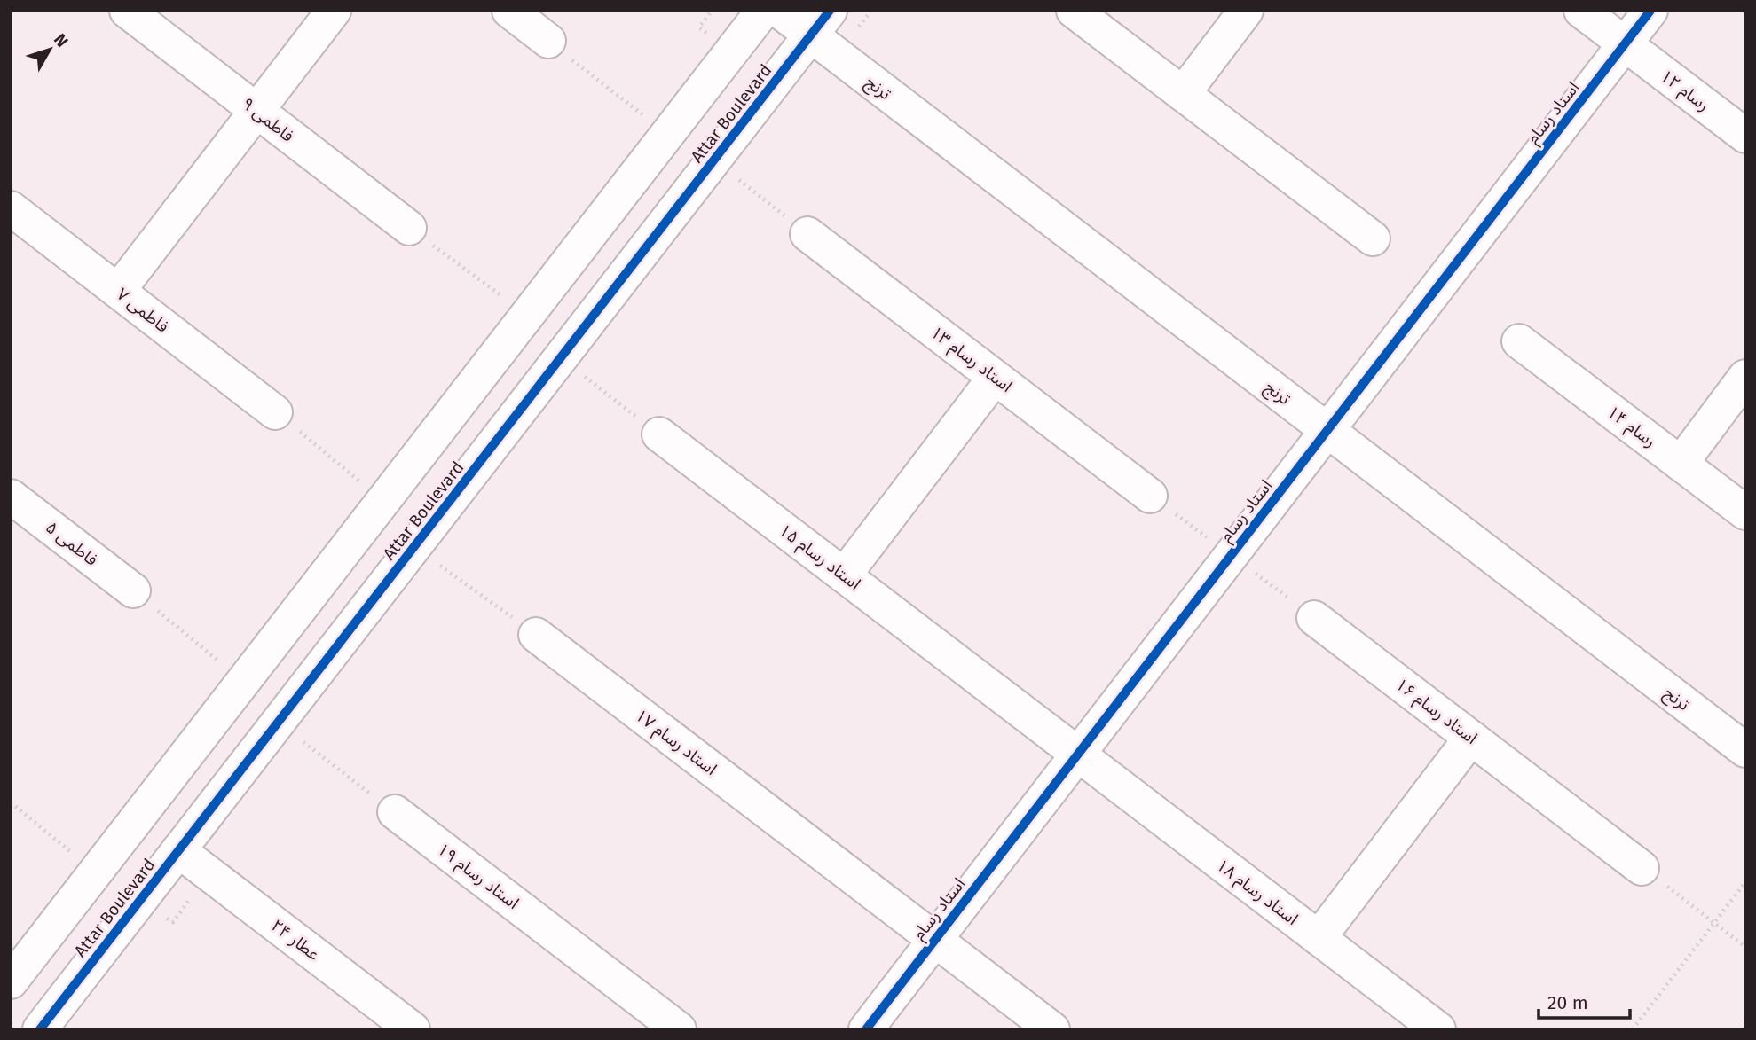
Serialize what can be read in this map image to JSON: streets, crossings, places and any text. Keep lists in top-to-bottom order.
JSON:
{
  "streets": {
    "street": [
      "ترنج",
      "رسام ۱۲",
      "استاد رسام",
      "Attar Boulevard",
      "فاطمی ۹",
      "فاطمی ۷",
      "استاد رسام ۱۳",
      "رسام ۱۴",
      "فاطمی ۵",
      "استاد رسام ۱۵",
      "استاد رسام ۱۶",
      "استاد رسام ۱۷",
      "استاد رسام ۱۹",
      "استاد رسام ۱۸",
      "عطار ۲۴"
    ]
  },
  "crossings": [
    ["ترنج", "استاد رسام"],
    ["ترنج", "Attar Boulevard"],
    ["رسام ۱۲", "استاد رسام"],
    ["استاد رسام", "استاد رسام ۱۵"],
    ["استاد رسام", "استاد رسام ۱۷"],
    ["استاد رسام", "استاد رسام ۱۸"],
    ["Attar Boulevard", "عطار ۲۴"],
    ["استاد رسام ۱۵", "استاد رسام ۱۸"]
  ],
  "scale_bar": "20 m",
  "north": "top right"
}
